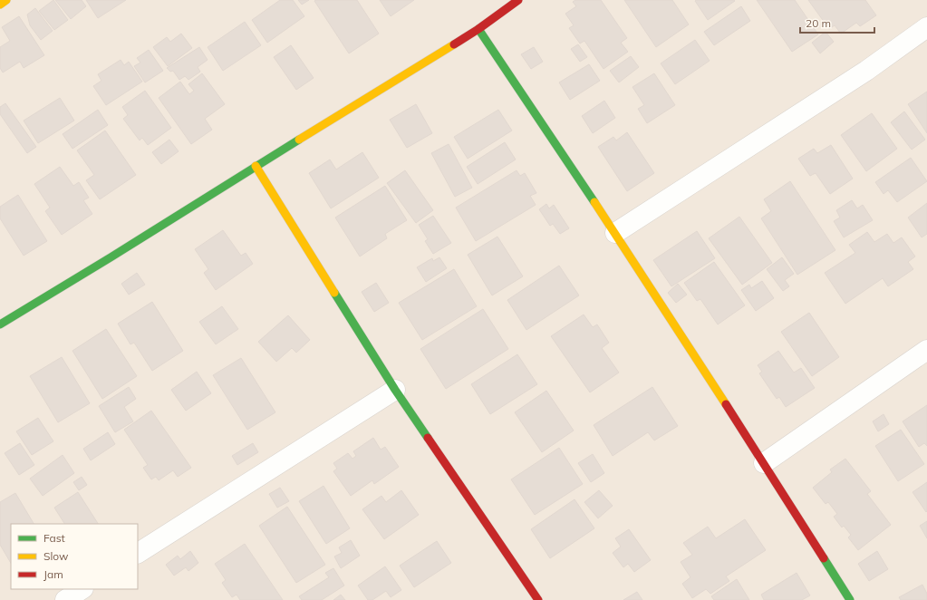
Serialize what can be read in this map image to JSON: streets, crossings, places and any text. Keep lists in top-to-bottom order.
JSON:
{
  "legend": ["Fast", "Slow", "Jam"],
  "scale_bar": "20 m"
}
